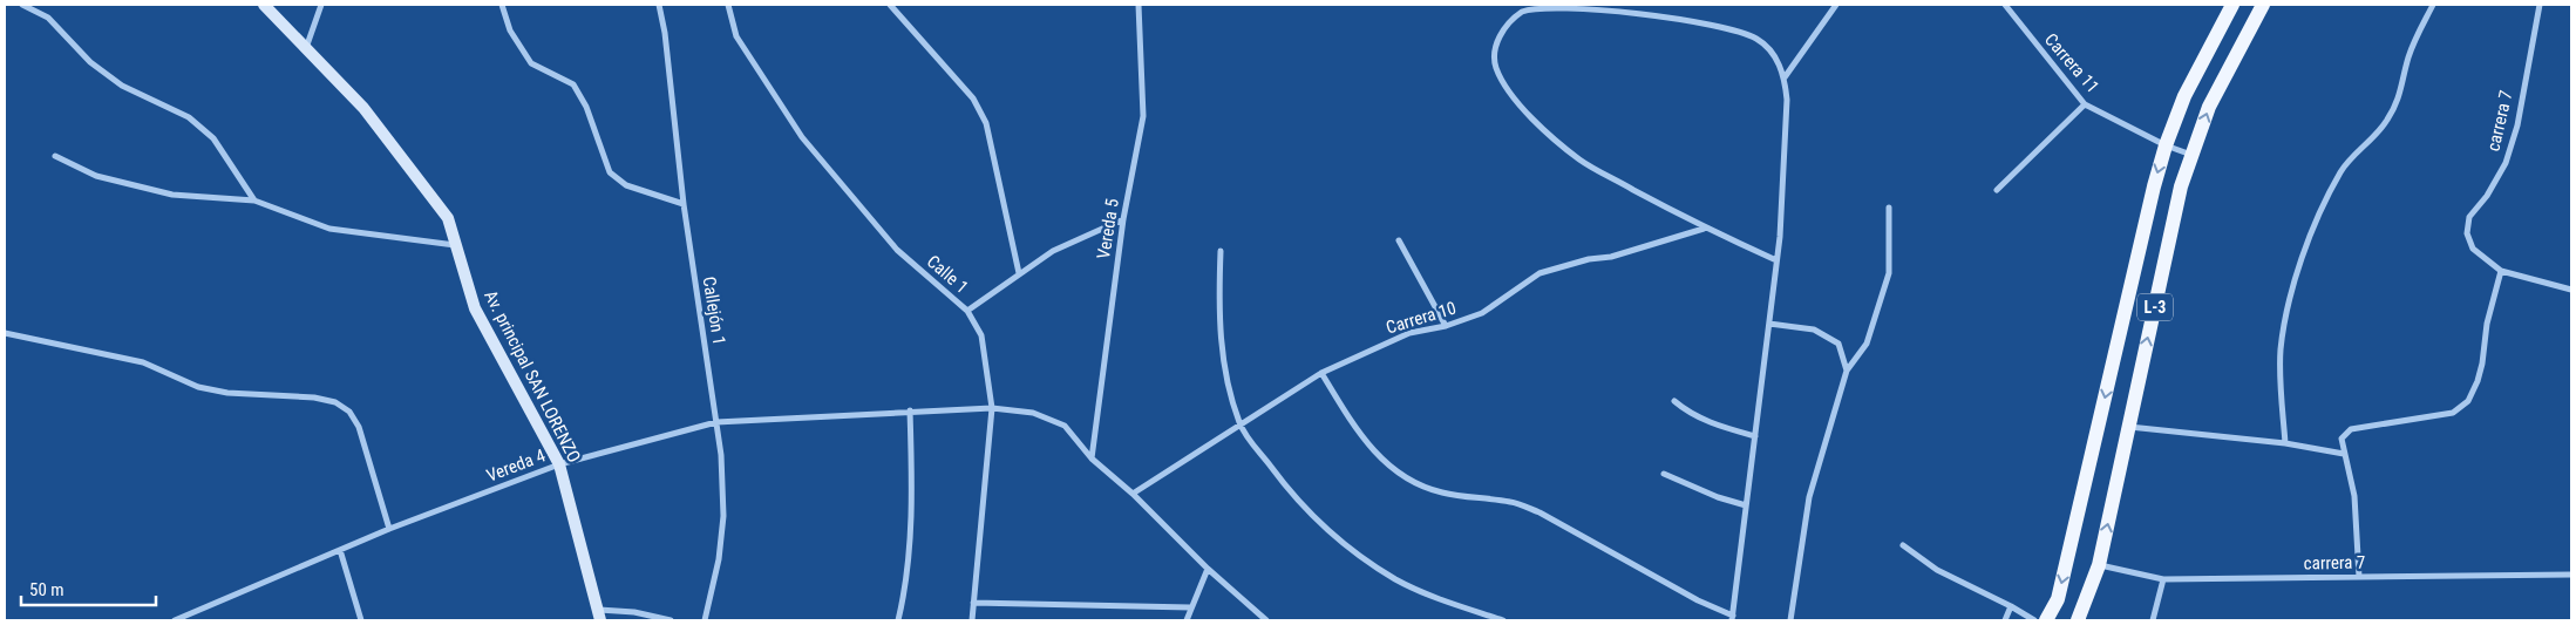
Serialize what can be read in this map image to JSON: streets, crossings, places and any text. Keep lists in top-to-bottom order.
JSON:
{
  "streets": {
    "main road": ["L-3", "Av. principal SAN LORENZO"],
    "street": [
      "Carrera 11",
      "carrera 7",
      "Vereda 5",
      "Calle 1",
      "Callejón 1",
      "Carrera 10",
      "Vereda 4"
    ]
  },
  "crossings": [
    ["Carrera 11", "L-3"],
    ["carrera 7", "L-3"],
    ["Vereda 5", "Vereda 4"],
    ["Calle 1", "Vereda 4"],
    ["Callejón 1", "Vereda 4"],
    ["Carrera 10", "Vereda 4"],
    ["Av. principal SAN LORENZO", "Vereda 4"]
  ],
  "scale_bar": "50 m"
}
